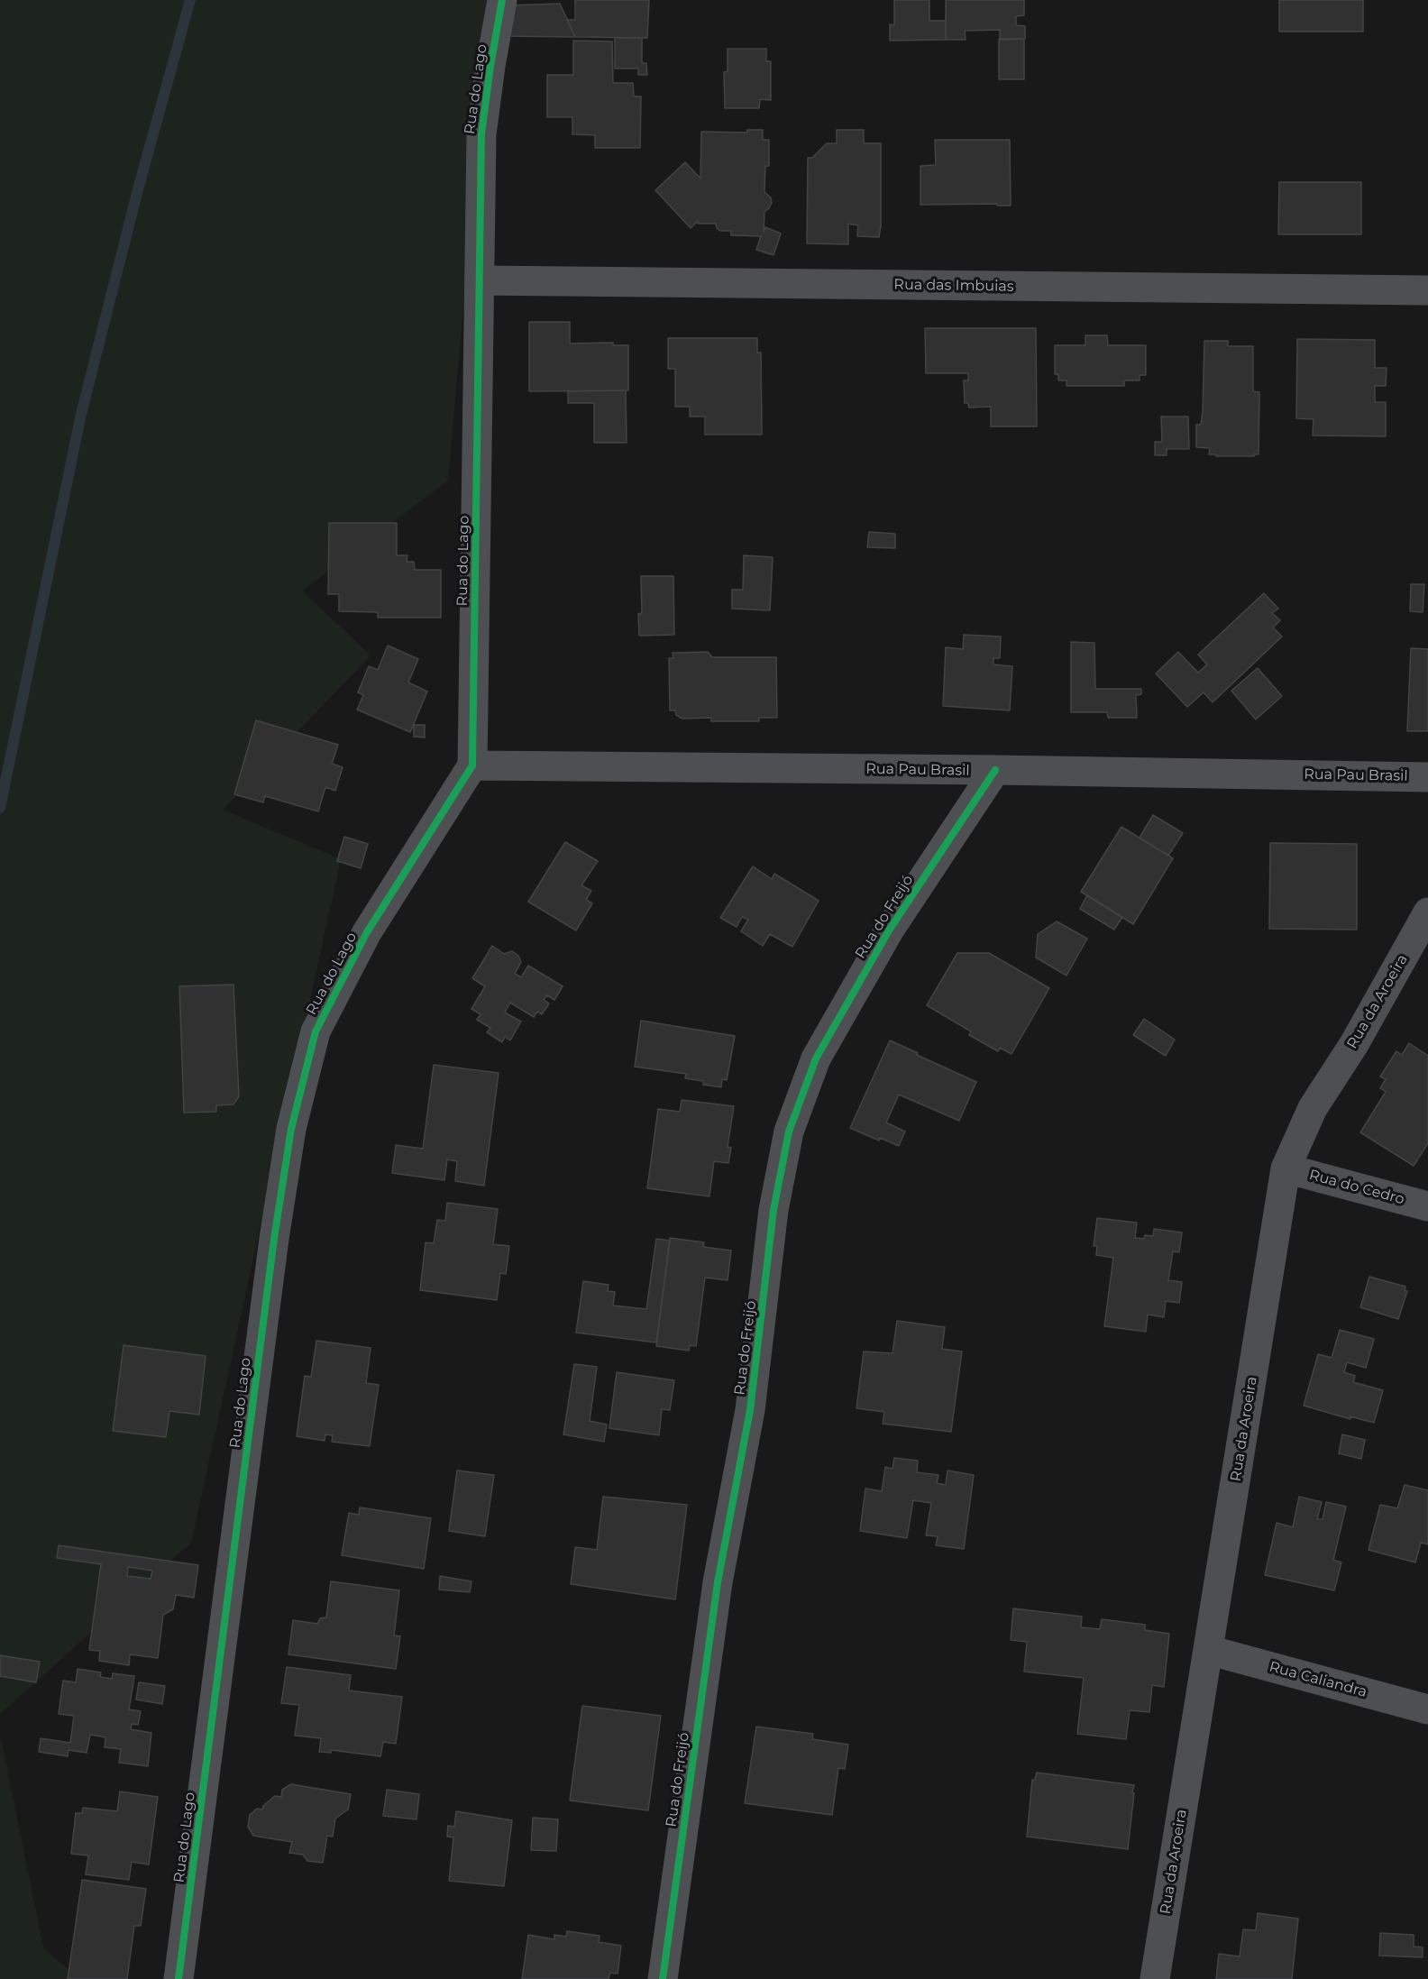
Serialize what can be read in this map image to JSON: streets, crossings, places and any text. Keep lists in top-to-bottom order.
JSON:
{
  "streets": {
    "street": [
      "Rua do Lago",
      "Rua das Imbuias",
      "Rua Pau Brasil",
      "Rua do Freijó",
      "Rua da Aroeira",
      "Rua do Cedro",
      "Rua Caliandra"
    ]
  },
  "crossings": [
    ["Rua do Lago", "Rua das Imbuias"],
    ["Rua do Lago", "Rua Pau Brasil"],
    ["Rua Pau Brasil", "Rua do Freijó"],
    ["Rua da Aroeira", "Rua do Cedro"],
    ["Rua da Aroeira", "Rua Caliandra"]
  ]
}
